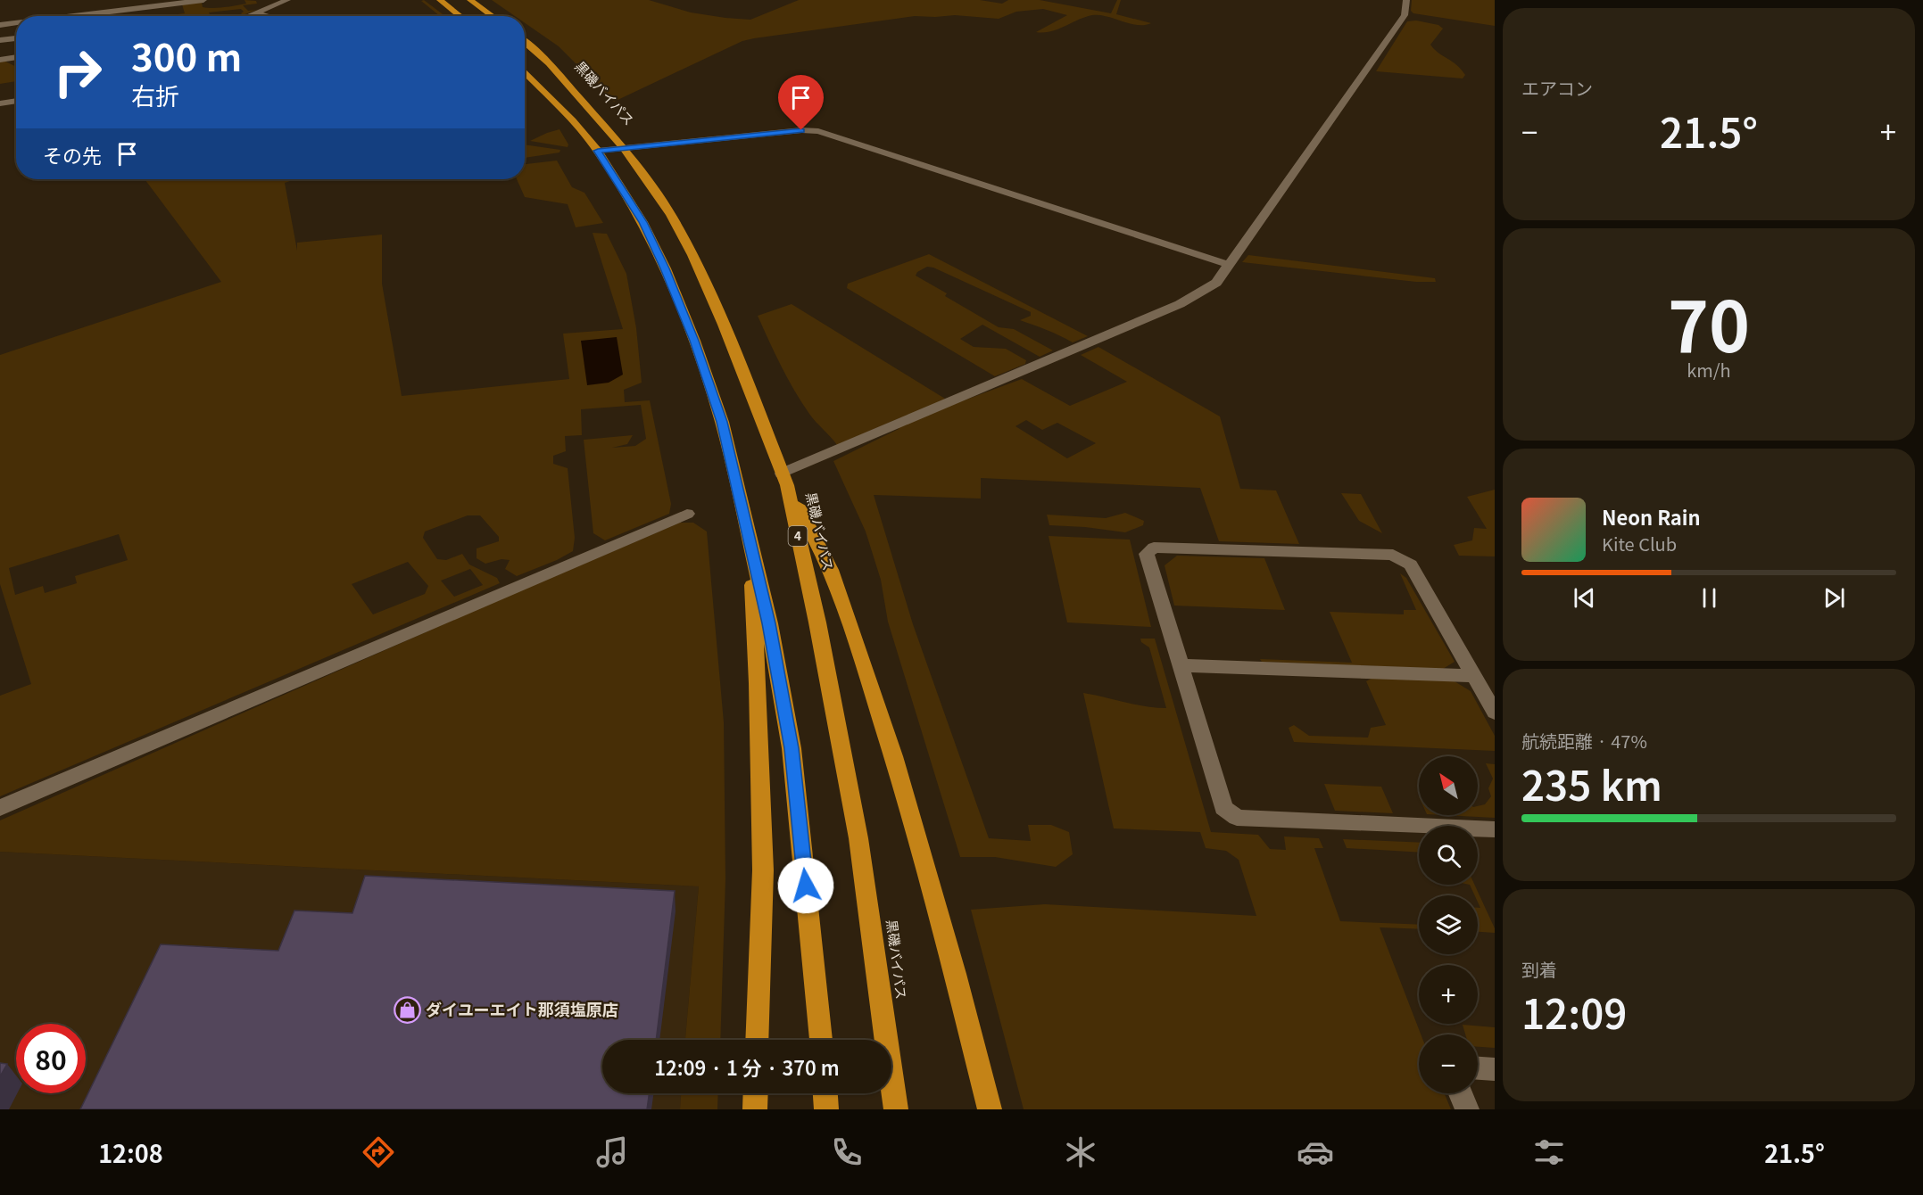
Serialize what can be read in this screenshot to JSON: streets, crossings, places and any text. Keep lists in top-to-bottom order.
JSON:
{
  "streets": {
    "highway": ["黒磯バイパス", "4"]
  },
  "crossings": [
    ["黒磯バイパス", "4"]
  ],
  "places": {
    "shop": ["ダイユーエイト那須塩原店"]
  },
  "north": "top left",
  "page": {
    "tile": [
      "エアコン",
      ["70", "km/h"],
      ["航続距離 · 47%", "235 km"],
      ["到着", "12:09"]
    ],
    "turn": ["300 m", "右折"],
    "heat": ["−", "21.5°", "+"],
    "then": "その先",
    "song": ["Neon Rain", "Kite Club"],
    "map_buttons": ["+", "−"],
    "limit": "80",
    "trip": "12:09 · 1 分 · 370 m",
    "tabs": ["12:08", "21.5°"]
  }
}
